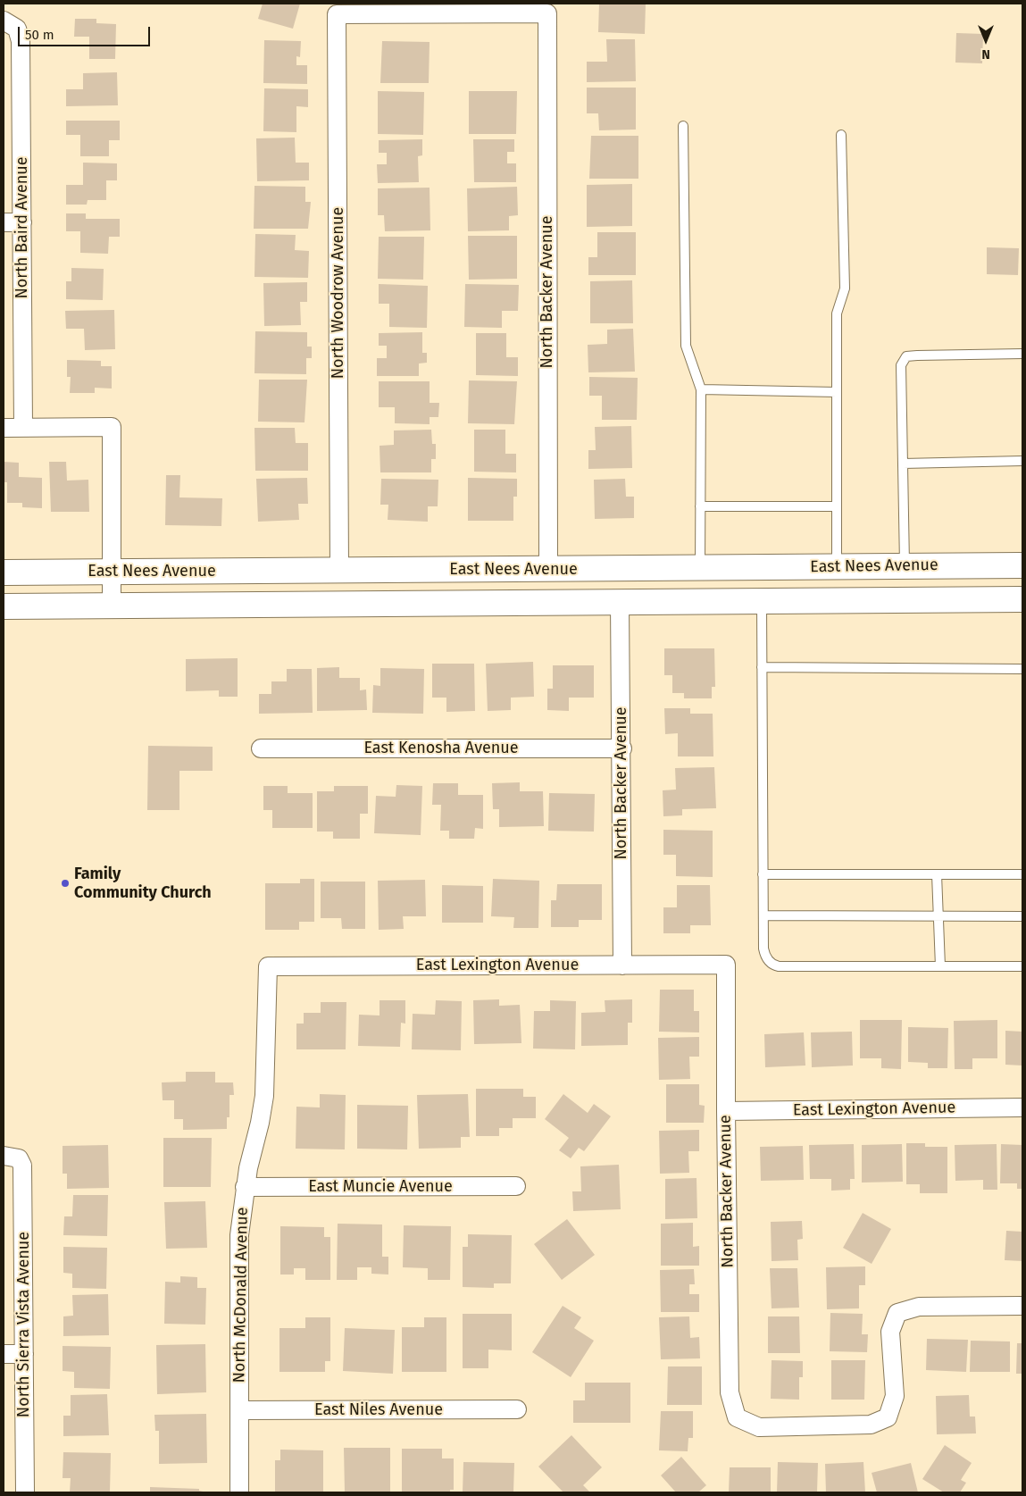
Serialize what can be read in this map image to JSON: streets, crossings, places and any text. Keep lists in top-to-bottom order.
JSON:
{
  "streets": {
    "main road": ["East Nees Avenue"],
    "street": [
      "North Baird Avenue",
      "North Backer Avenue",
      "North Woodrow Avenue",
      "East Kenosha Avenue",
      "East Lexington Avenue",
      "East Muncie Avenue",
      "North McDonald Avenue",
      "North Sierra Vista Avenue",
      "East Niles Avenue"
    ]
  },
  "crossings": [
    ["North Backer Avenue", "North Woodrow Avenue"],
    ["North Backer Avenue", "East Nees Avenue"],
    ["North Backer Avenue", "East Kenosha Avenue"],
    ["North Backer Avenue", "East Lexington Avenue"],
    ["North Woodrow Avenue", "East Nees Avenue"],
    ["East Lexington Avenue", "North McDonald Avenue"],
    ["East Muncie Avenue", "North McDonald Avenue"],
    ["North McDonald Avenue", "East Niles Avenue"]
  ],
  "places": ["Family Community Church"],
  "scale_bar": "50 m",
  "north": "bottom"
}
